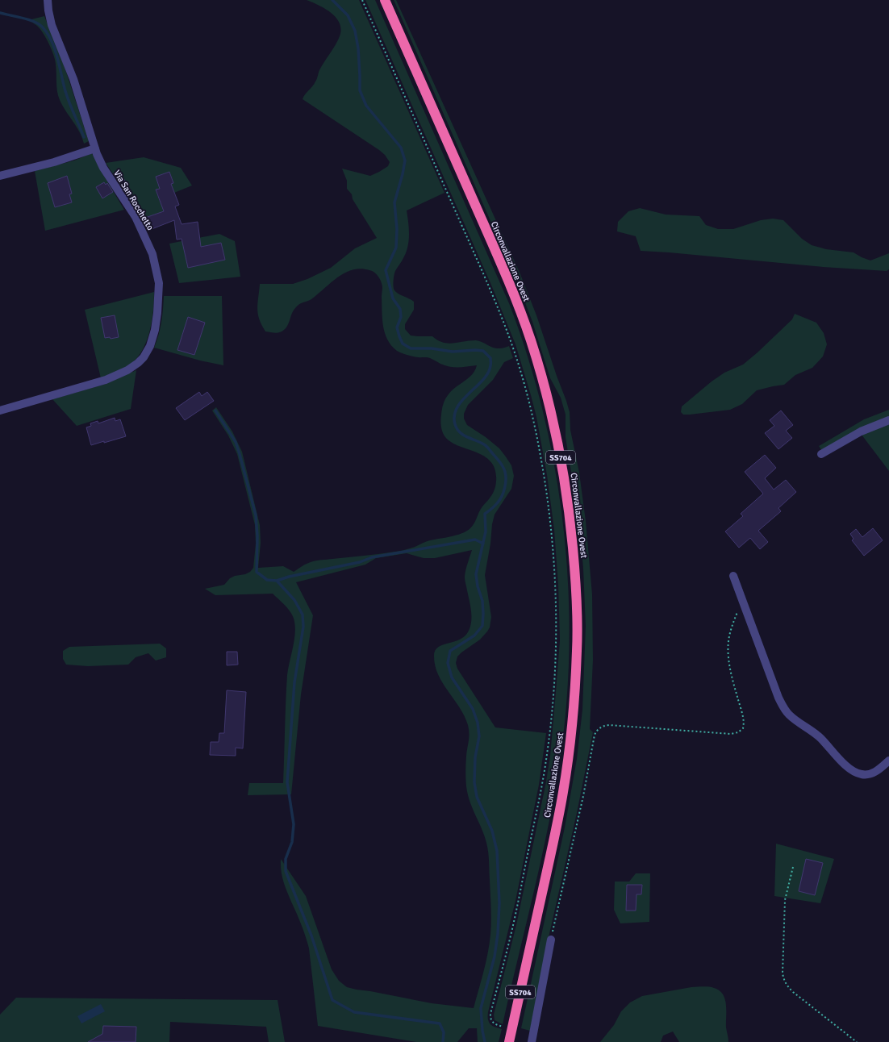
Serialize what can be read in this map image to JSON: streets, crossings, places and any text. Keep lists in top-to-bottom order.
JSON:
{
  "streets": {
    "highway": ["Circonvallazione Ovest", "SS704"],
    "street": ["Via San Rocchetto"]
  }
}
